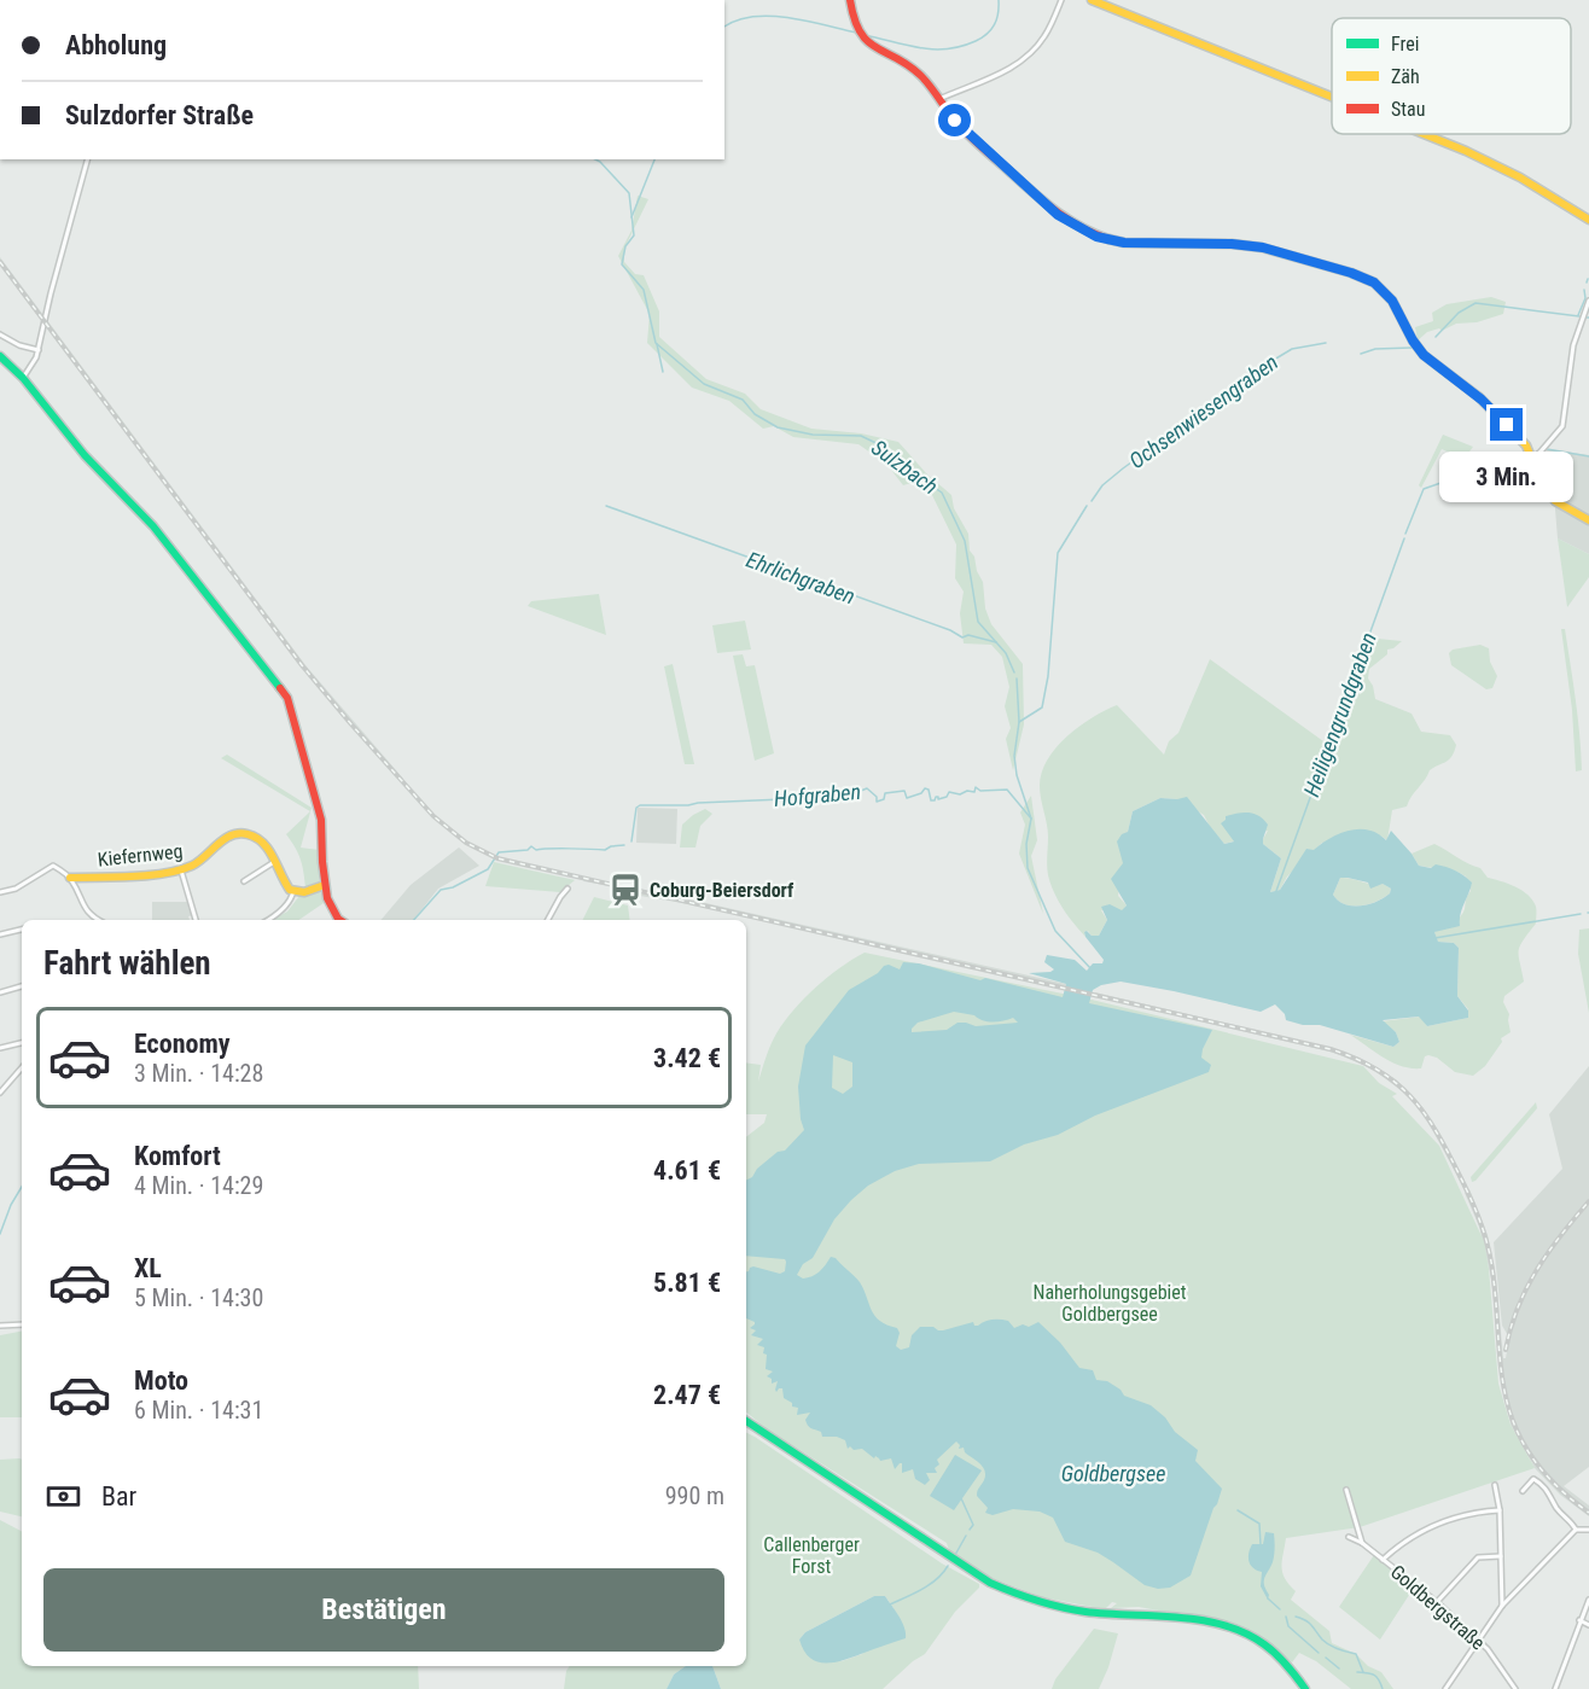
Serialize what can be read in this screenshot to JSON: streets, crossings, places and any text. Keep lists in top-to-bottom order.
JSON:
{
  "streets": {
    "street": ["Kiefernweg", "Goldbergstraße"]
  },
  "water": [
    "Ochsenwiesengraben",
    "Sulzbach",
    "Ehrlichgraben",
    "Heiligengrundgraben",
    "Hofgraben",
    "Goldbergsee"
  ],
  "parks": ["Naherholungsgebiet Goldbergsee", "Callenberger Forst"],
  "places": {
    "station": ["Coburg-Beiersdorf"]
  },
  "legend": ["Frei", "Zäh", "Stau"],
  "page": {
    "banner": ["Abholung", "Sulzdorfer Straße"],
    "bubble": "3 Min.",
    "heading": "Fahrt wählen",
    "list": [
      {
        "name": "Economy",
        "note": "3 Min. · 14:28",
        "value": "3.42 €"
      },
      {
        "name": "Komfort",
        "note": "4 Min. · 14:29",
        "value": "4.61 €"
      },
      {
        "name": "XL",
        "note": "5 Min. · 14:30",
        "value": "5.81 €"
      },
      {
        "name": "Moto",
        "note": "6 Min. · 14:31",
        "value": "2.47 €"
      }
    ],
    "pay": ["Bar", "990 m"],
    "buttons": "Bestätigen"
  }
}
